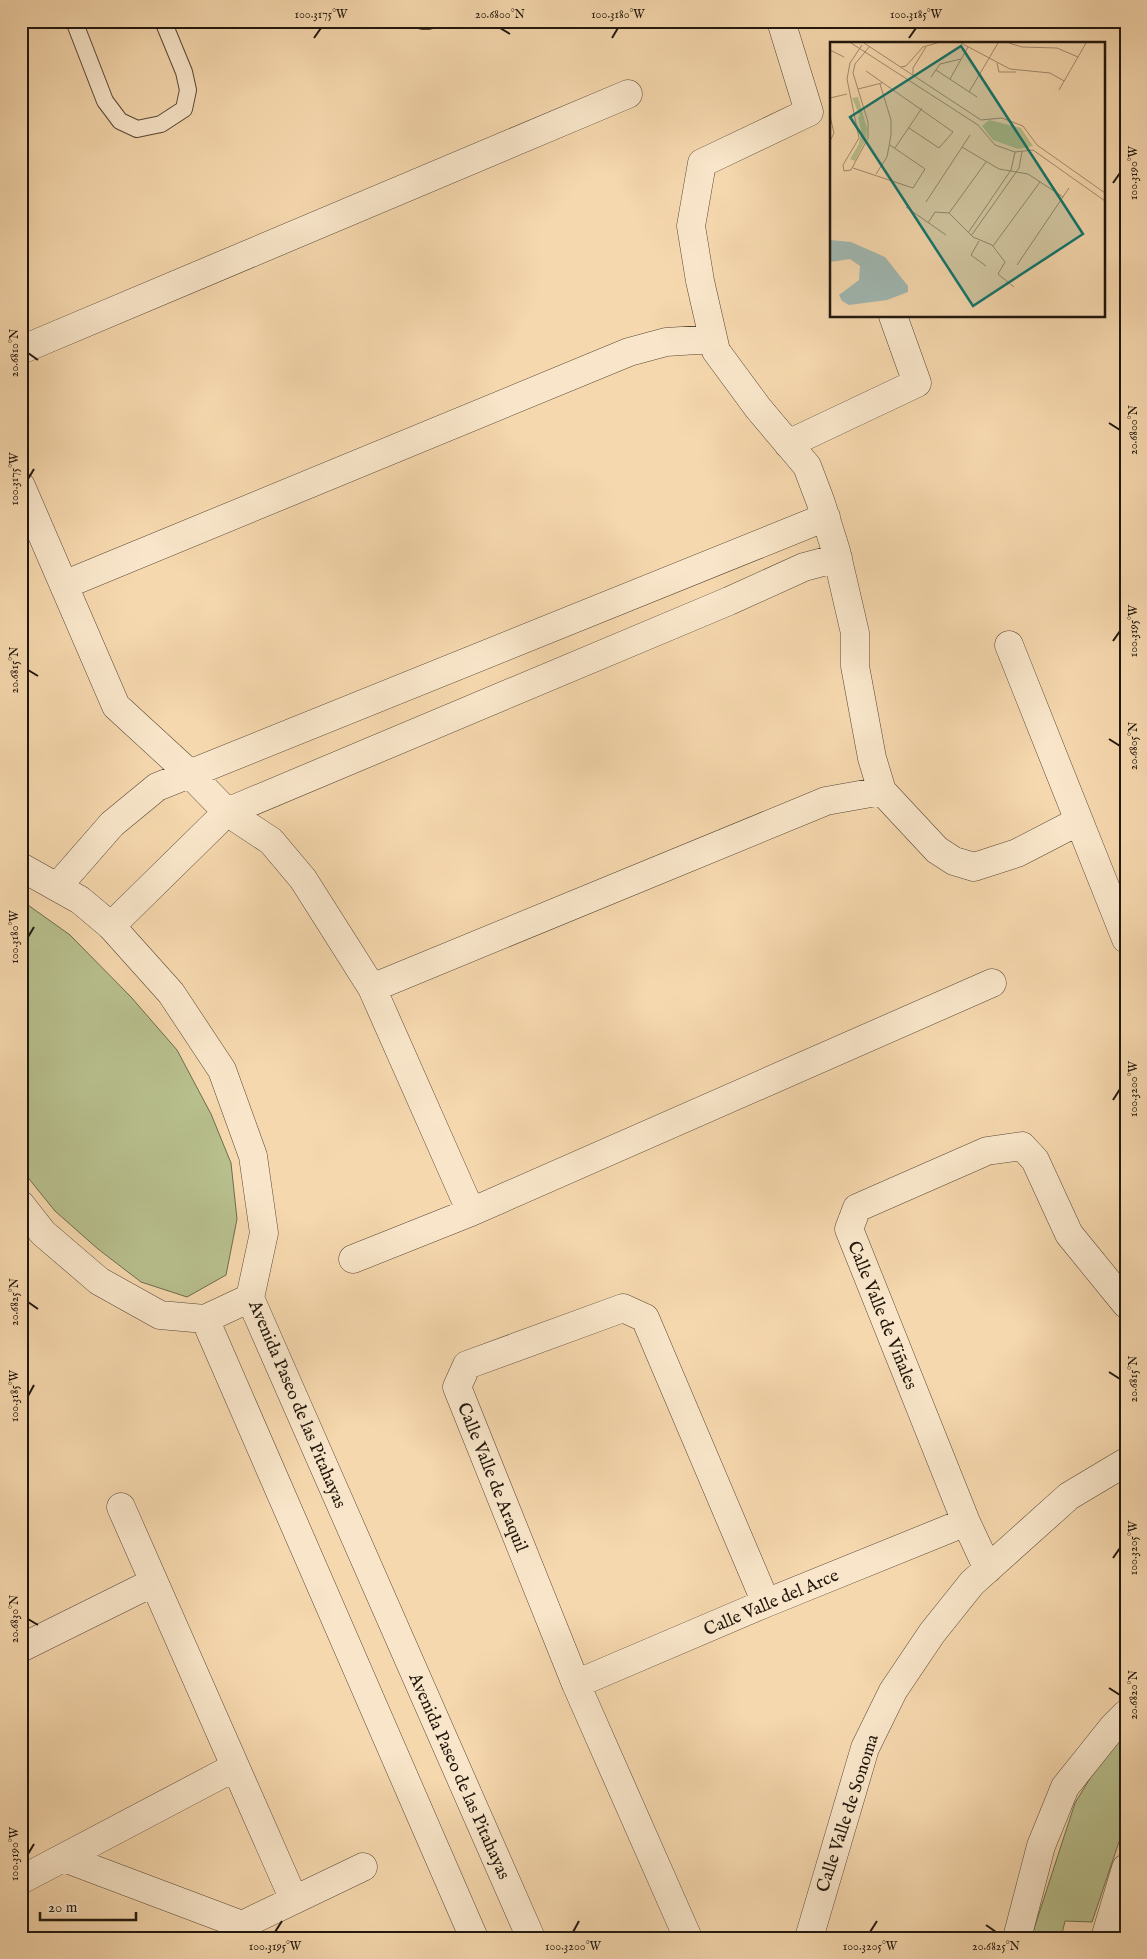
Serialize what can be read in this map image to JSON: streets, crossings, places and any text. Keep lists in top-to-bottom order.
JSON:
{
  "streets": {
    "street": [
      "Calle Valle de Viñales",
      "Avenida Paseo de las Pitahayas",
      "Calle Valle de Araquil",
      "Calle Valle del Arce",
      "Calle Valle de Sonoma"
    ]
  },
  "crossings": [
    ["Calle Valle de Viñales", "Calle Valle del Arce"],
    ["Calle Valle de Viñales", "Calle Valle de Sonoma"],
    ["Calle Valle de Araquil", "Calle Valle del Arce"]
  ],
  "scale_bar": "20 m",
  "coordinates": [
    "100.3175°W",
    "20.6800°N",
    "100.3180°W",
    "100.3185°W",
    "100.3190°W",
    "20.6810°N",
    "100.3195°W",
    "20.6815°N",
    "20.6805°N",
    "100.3200°W",
    "20.6825°N",
    "100.3205°W",
    "20.6830°N",
    "20.6820°N"
  ]
}
